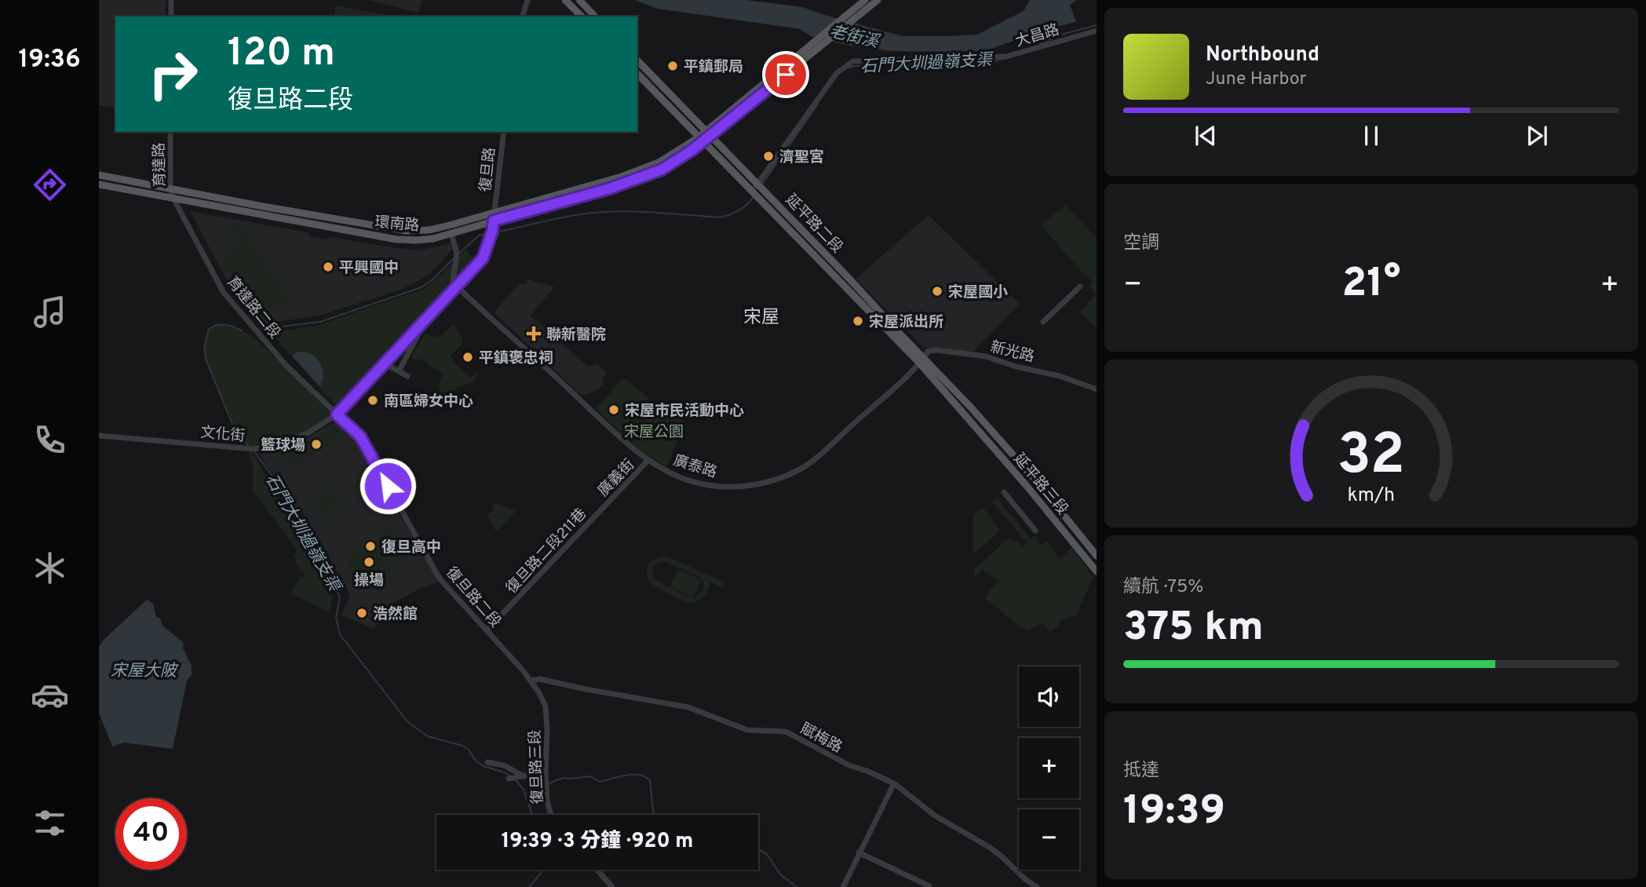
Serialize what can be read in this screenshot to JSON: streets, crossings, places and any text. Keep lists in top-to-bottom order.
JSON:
{
  "streets": {
    "main road": ["環南路", "延平路二段", "延平路三段"],
    "street": [
      "大昌路",
      "育達路",
      "復旦路",
      "育達路二段",
      "新光路",
      "文化街",
      "廣泰路",
      "廣義街",
      "復旦路二段211巷",
      "復旦路二段",
      "賦梅路",
      "復旦路三段"
    ]
  },
  "crossings": [
    ["大昌路", "延平路二段"],
    ["育達路", "環南路"],
    ["育達路", "育達路二段"],
    ["復旦路", "環南路"],
    ["環南路", "延平路二段"],
    ["環南路", "育達路二段"],
    ["延平路二段", "新光路"],
    ["延平路二段", "廣泰路"],
    ["延平路二段", "延平路三段"],
    ["育達路二段", "文化街"],
    ["育達路二段", "復旦路二段"],
    ["新光路", "廣泰路"],
    ["文化街", "復旦路二段"],
    ["廣泰路", "廣義街"],
    ["廣義街", "復旦路二段211巷"],
    ["復旦路二段211巷", "復旦路二段"],
    ["復旦路二段", "賦梅路"],
    ["復旦路二段", "復旦路三段"]
  ],
  "districts": ["宋屋"],
  "water": ["老街溪", "石門大圳過嶺支渠", "宋屋大陂"],
  "parks": ["宋屋公園"],
  "places": {
    "other": [
      "平鎮郵局",
      "濟聖宮",
      "平興國中",
      "宋屋國小",
      "宋屋派出所",
      "平鎮褒忠祠",
      "南區婦女中心",
      "宋屋市民活動中心",
      "籃球場",
      "復旦高中",
      "操場",
      "浩然館"
    ],
    "health": ["聯新醫院"]
  },
  "page": {
    "tabs": "19:36",
    "turn": ["120 m", "復旦路二段"],
    "song": ["Northbound", "June Harbor"],
    "tile": [
      "空調",
      ["續航 · 75%", "375 km"],
      ["抵達", "19:39"]
    ],
    "heat": ["−", "21°", "+"],
    "map_buttons": ["+", "−"],
    "limit": "40",
    "trip": "19:39 · 3 分鐘 · 920 m",
    "gauge": ["32", "km/h"]
  }
}
